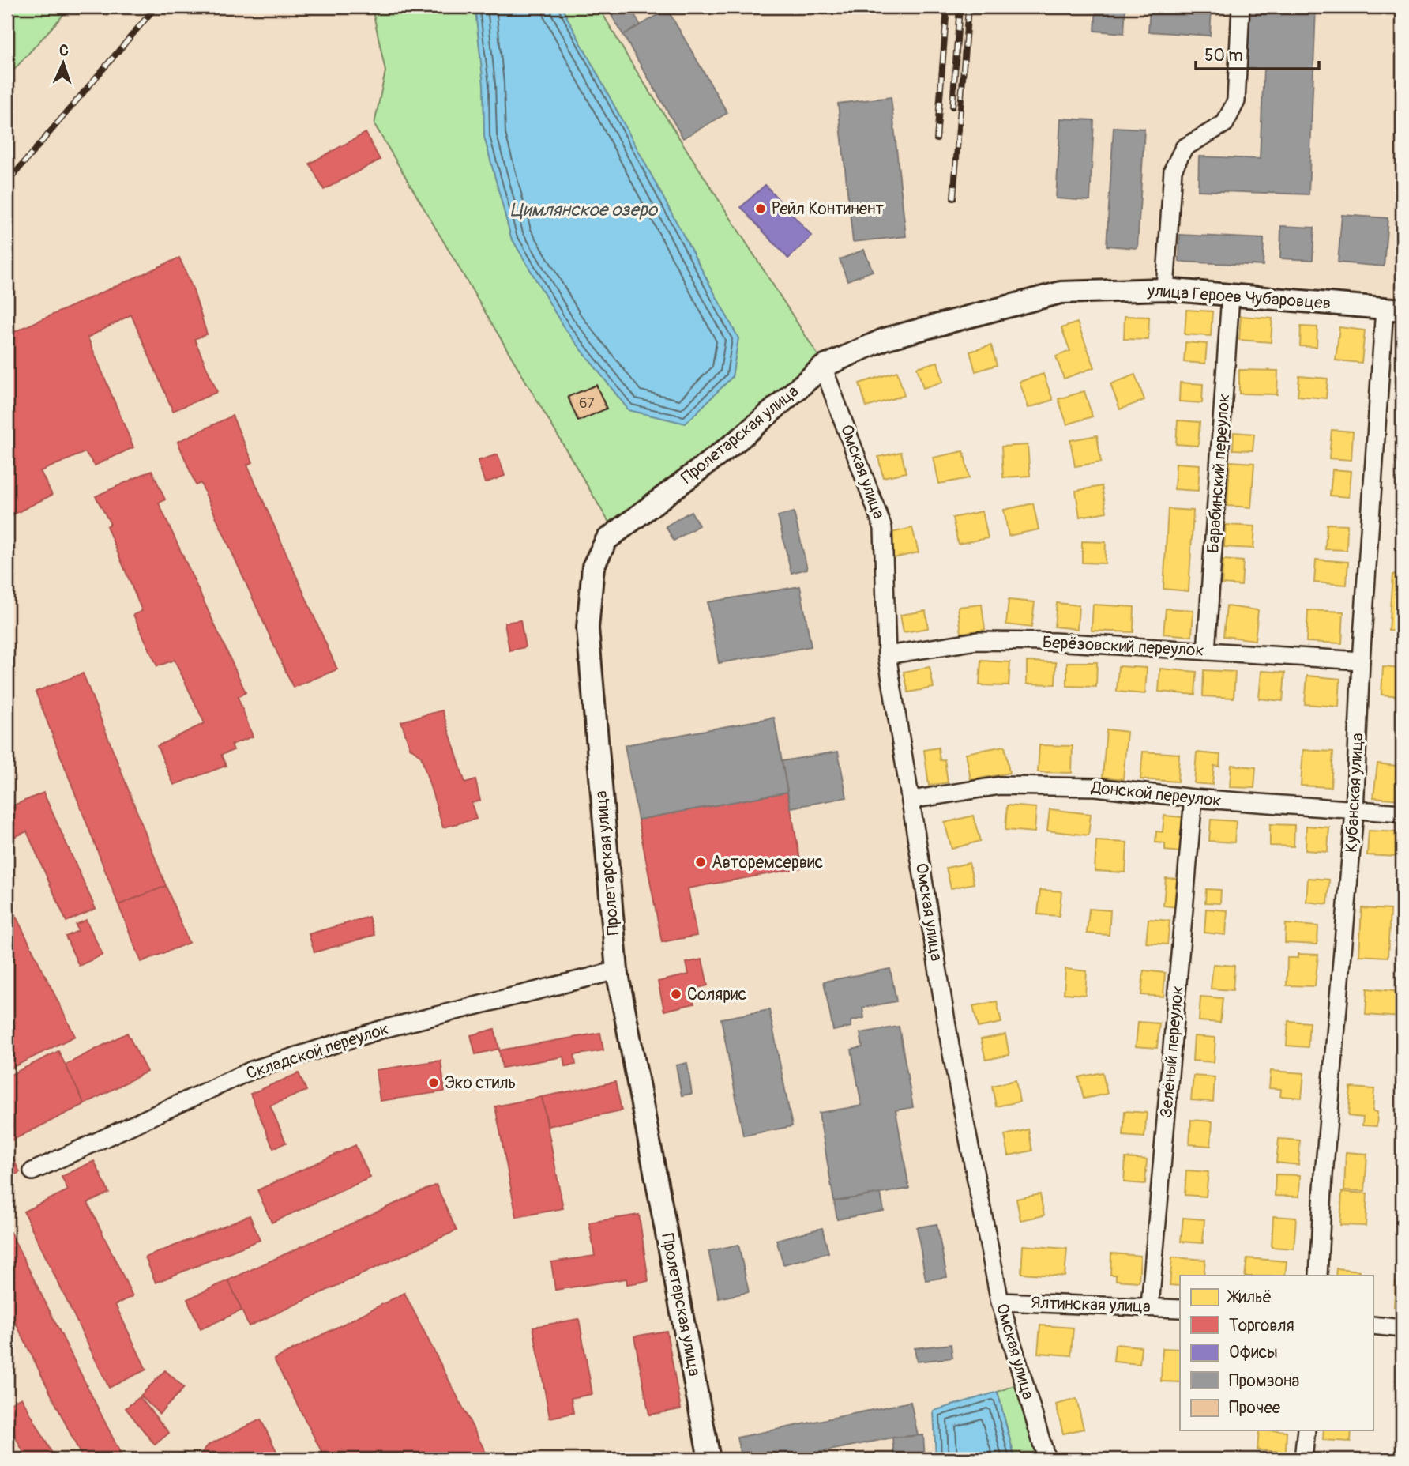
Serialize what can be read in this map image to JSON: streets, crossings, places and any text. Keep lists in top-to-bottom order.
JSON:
{
  "streets": {
    "street": [
      "улица Героев Чубаровцев",
      "Пролетарская улица",
      "Омская улица",
      "Барабинский переулок",
      "Берёзовский переулок",
      "Кубанская улица",
      "Донской переулок",
      "Складской переулок",
      "Зелёный переулок",
      "Ялтинская улица"
    ]
  },
  "crossings": [
    ["улица Героев Чубаровцев", "Пролетарская улица"],
    ["улица Героев Чубаровцев", "Омская улица"],
    ["улица Героев Чубаровцев", "Барабинский переулок"],
    ["улица Героев Чубаровцев", "Кубанская улица"],
    ["Пролетарская улица", "Омская улица"],
    ["Пролетарская улица", "Складской переулок"],
    ["Омская улица", "Берёзовский переулок"],
    ["Омская улица", "Донской переулок"],
    ["Омская улица", "Ялтинская улица"],
    ["Барабинский переулок", "Берёзовский переулок"],
    ["Берёзовский переулок", "Кубанская улица"],
    ["Кубанская улица", "Донской переулок"],
    ["Донской переулок", "Зелёный переулок"],
    ["Зелёный переулок", "Ялтинская улица"]
  ],
  "water": ["Цимлянское озеро"],
  "places": [
    "Рейл Континент",
    "Авторемсервис",
    "Солярис",
    "Эко стиль"
  ],
  "house_numbers": ["67"],
  "legend": [
    "Жильё",
    "Торговля",
    "Офисы",
    "Промзона",
    "Прочее"
  ],
  "scale_bar": "50 m",
  "north": "top"
}
